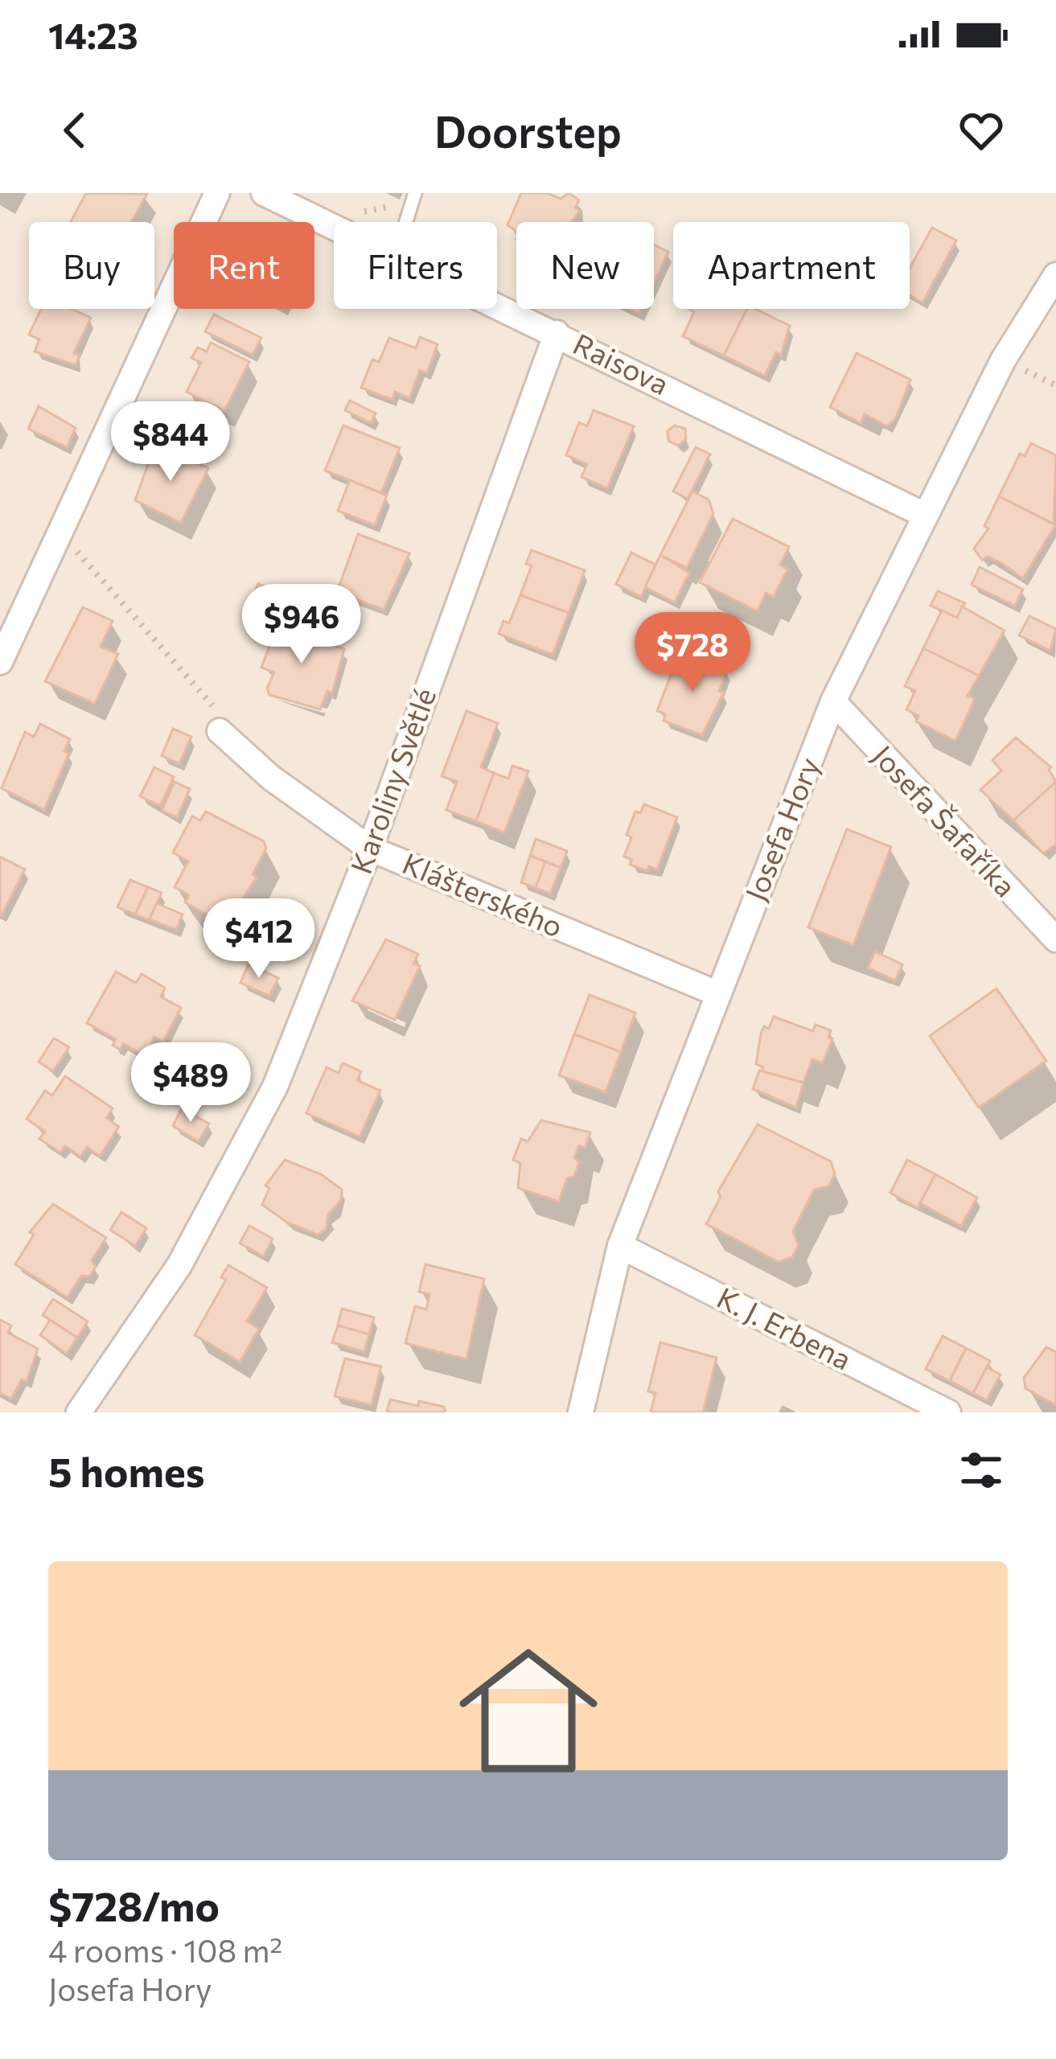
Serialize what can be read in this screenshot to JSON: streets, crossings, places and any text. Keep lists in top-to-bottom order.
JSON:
{
  "streets": {
    "street": [
      "Raisova",
      "Karoliny Světlé",
      "Josefa Šafaříka",
      "Josefa Hory",
      "Klášterského",
      "K. J. Erbena"
    ]
  },
  "crossings": [
    ["Raisova", "Karoliny Světlé"],
    ["Raisova", "Josefa Hory"],
    ["Karoliny Světlé", "Klášterského"],
    ["Josefa Šafaříka", "Josefa Hory"],
    ["Josefa Hory", "Klášterského"],
    ["Josefa Hory", "K. J. Erbena"]
  ],
  "page": {
    "status": "14:23",
    "header": "Doorstep",
    "chip": [
      "Buy",
      "Rent",
      "Filters",
      "New",
      "Apartment"
    ],
    "price": [
      "$844",
      "$946",
      "$728",
      "$412",
      "$489"
    ],
    "heading": "5 homes",
    "list": [
      {
        "name": "$728/mo",
        "note": "4 rooms · 108 m² · Josefa Hory"
      }
    ]
  }
}
